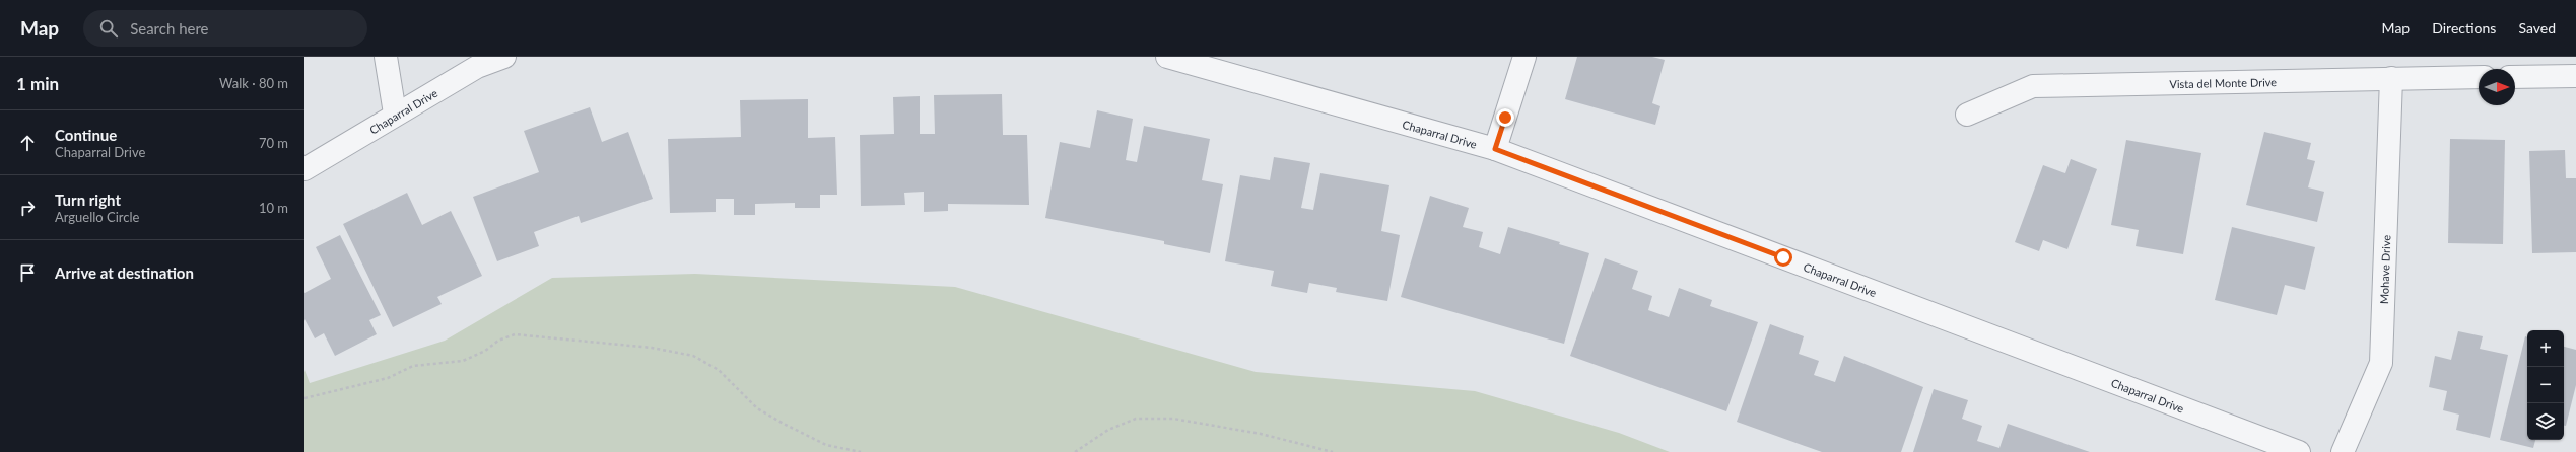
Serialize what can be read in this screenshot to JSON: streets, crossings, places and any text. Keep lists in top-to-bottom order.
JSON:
{
  "streets": {
    "street": ["Vista del Monte Drive", "Chaparral Drive", "Mohave Drive"]
  },
  "crossings": [
    ["Vista del Monte Drive", "Mohave Drive"]
  ],
  "north": "right",
  "page": {
    "header": "Map",
    "search": "Search here",
    "nav": ["Map", "Directions", "Saved"],
    "heading": ["1 min", "Walk · 80 m"],
    "list": [
      ["Continue", "Chaparral Drive", "70 m"],
      ["Turn right", "Arguello Circle", "10 m"],
      "Arrive at destination"
    ],
    "map_buttons": ["+", "−"]
  }
}
